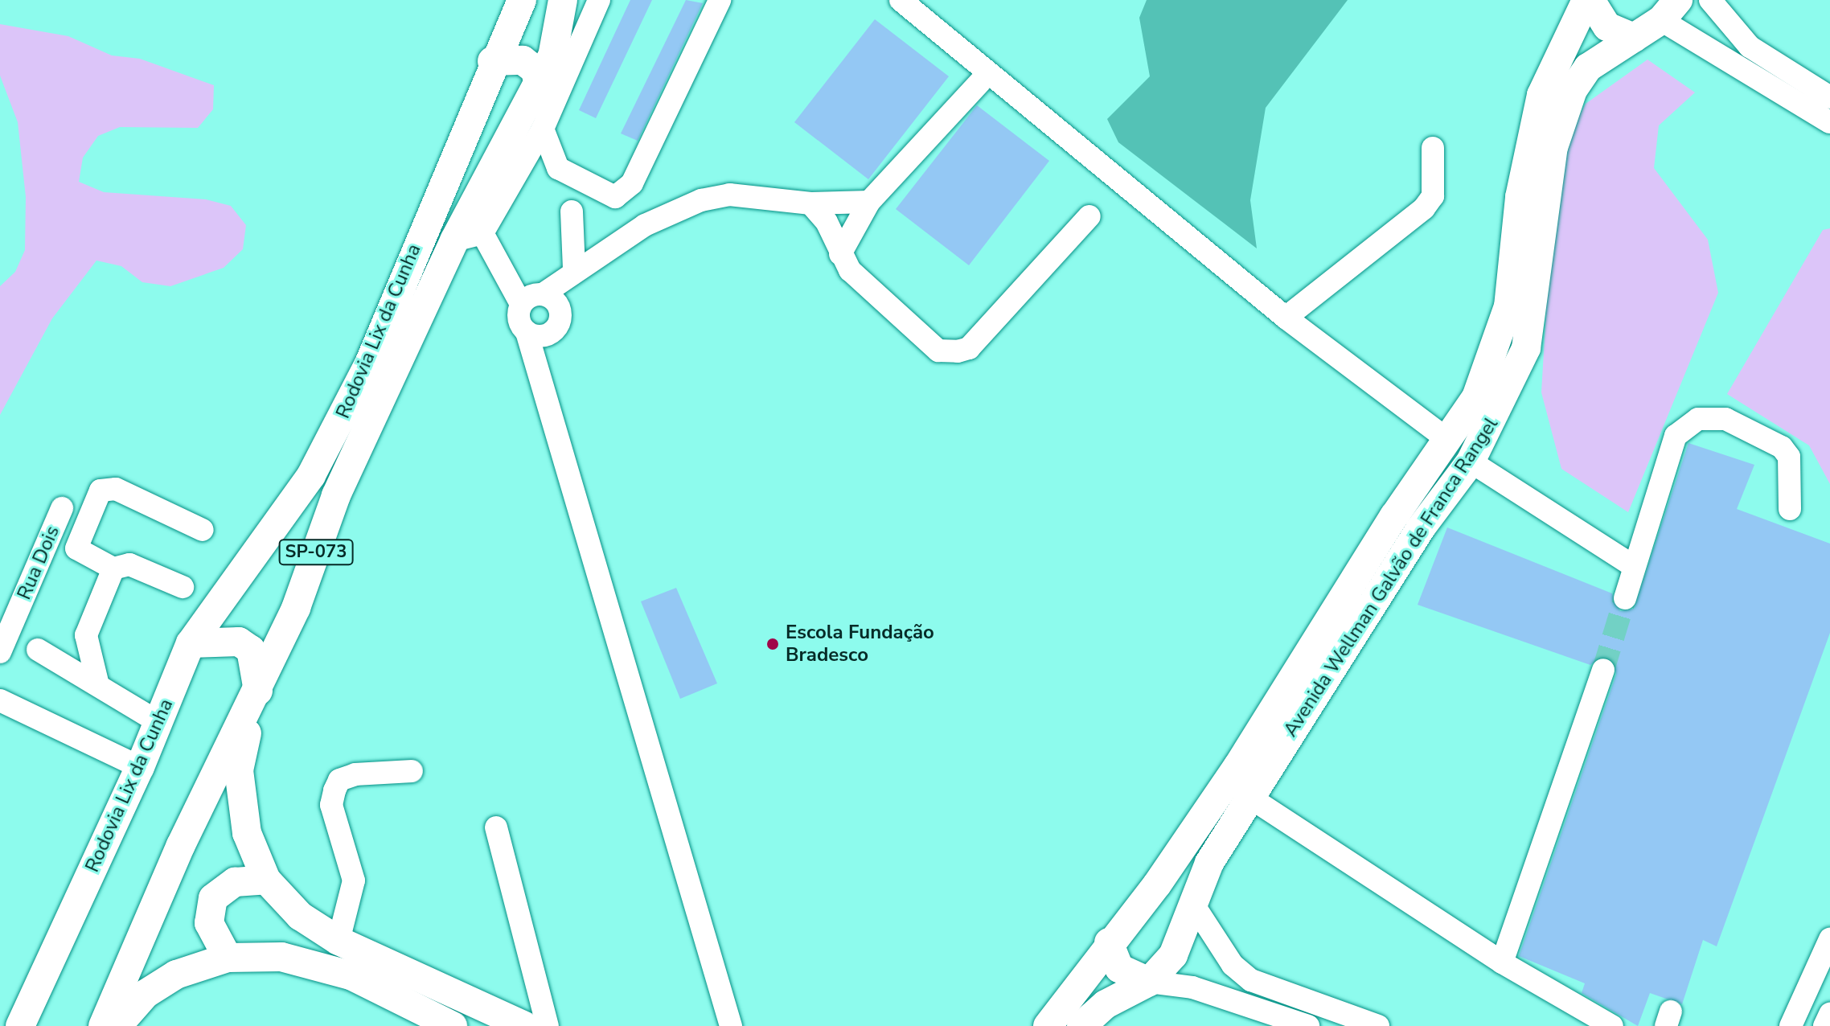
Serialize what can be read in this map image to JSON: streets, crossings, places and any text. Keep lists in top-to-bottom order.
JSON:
{
  "streets": {
    "main road": ["Rodovia Lix da Cunha", "SP-073", "Avenida Wellman Galvão de Franca Rangel"],
    "street": ["Rua Dois"]
  },
  "places": ["Escola Fundação Bradesco"]
}
